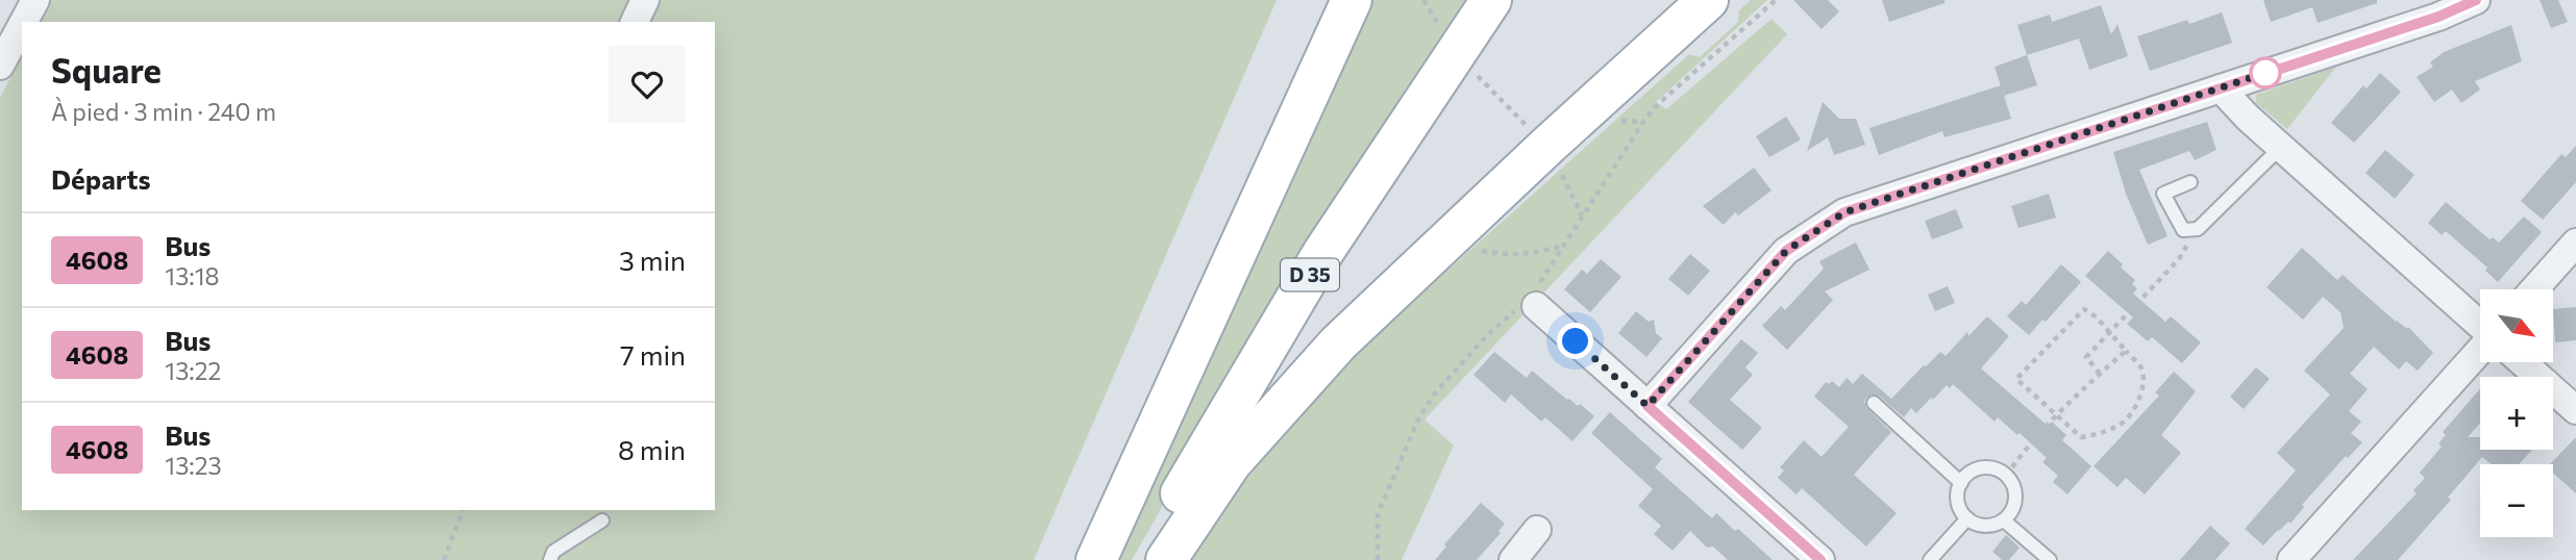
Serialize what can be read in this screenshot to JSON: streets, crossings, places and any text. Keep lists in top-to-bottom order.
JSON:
{
  "streets": {
    "main road": ["D 35"]
  },
  "lines": ["bus line 4608"],
  "north": "bottom right",
  "page": {
    "heading": [
      ["Square", "À pied · 3 min · 240 m"],
      "Départs"
    ],
    "list": [
      {
        "mark": "4608",
        "name": "Bus",
        "note": "13:18",
        "value": "3 min"
      },
      {
        "mark": "4608",
        "name": "Bus",
        "note": "13:22",
        "value": "7 min"
      },
      {
        "mark": "4608",
        "name": "Bus",
        "note": "13:23",
        "value": "8 min"
      }
    ],
    "map_buttons": ["+", "−"]
  }
}
